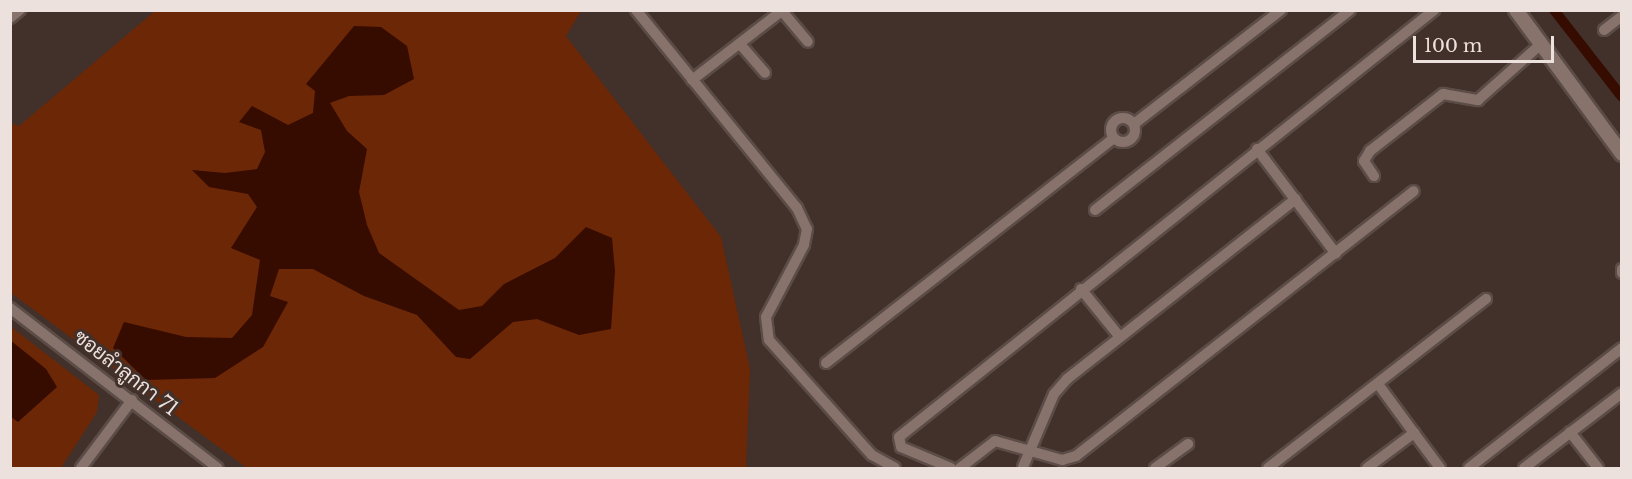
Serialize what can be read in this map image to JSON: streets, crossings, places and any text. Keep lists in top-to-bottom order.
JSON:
{
  "streets": {
    "street": ["ซอยลำลูกกา 71"]
  },
  "scale_bar": "100 m"
}
